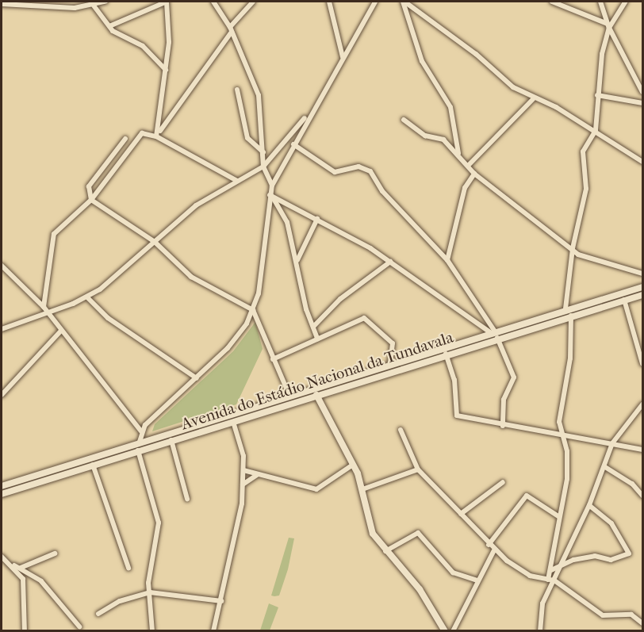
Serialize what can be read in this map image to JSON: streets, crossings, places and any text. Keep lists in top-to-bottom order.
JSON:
{
  "streets": {
    "street": ["Avenida do Estádio Nacional da Tundavala"]
  }
}
